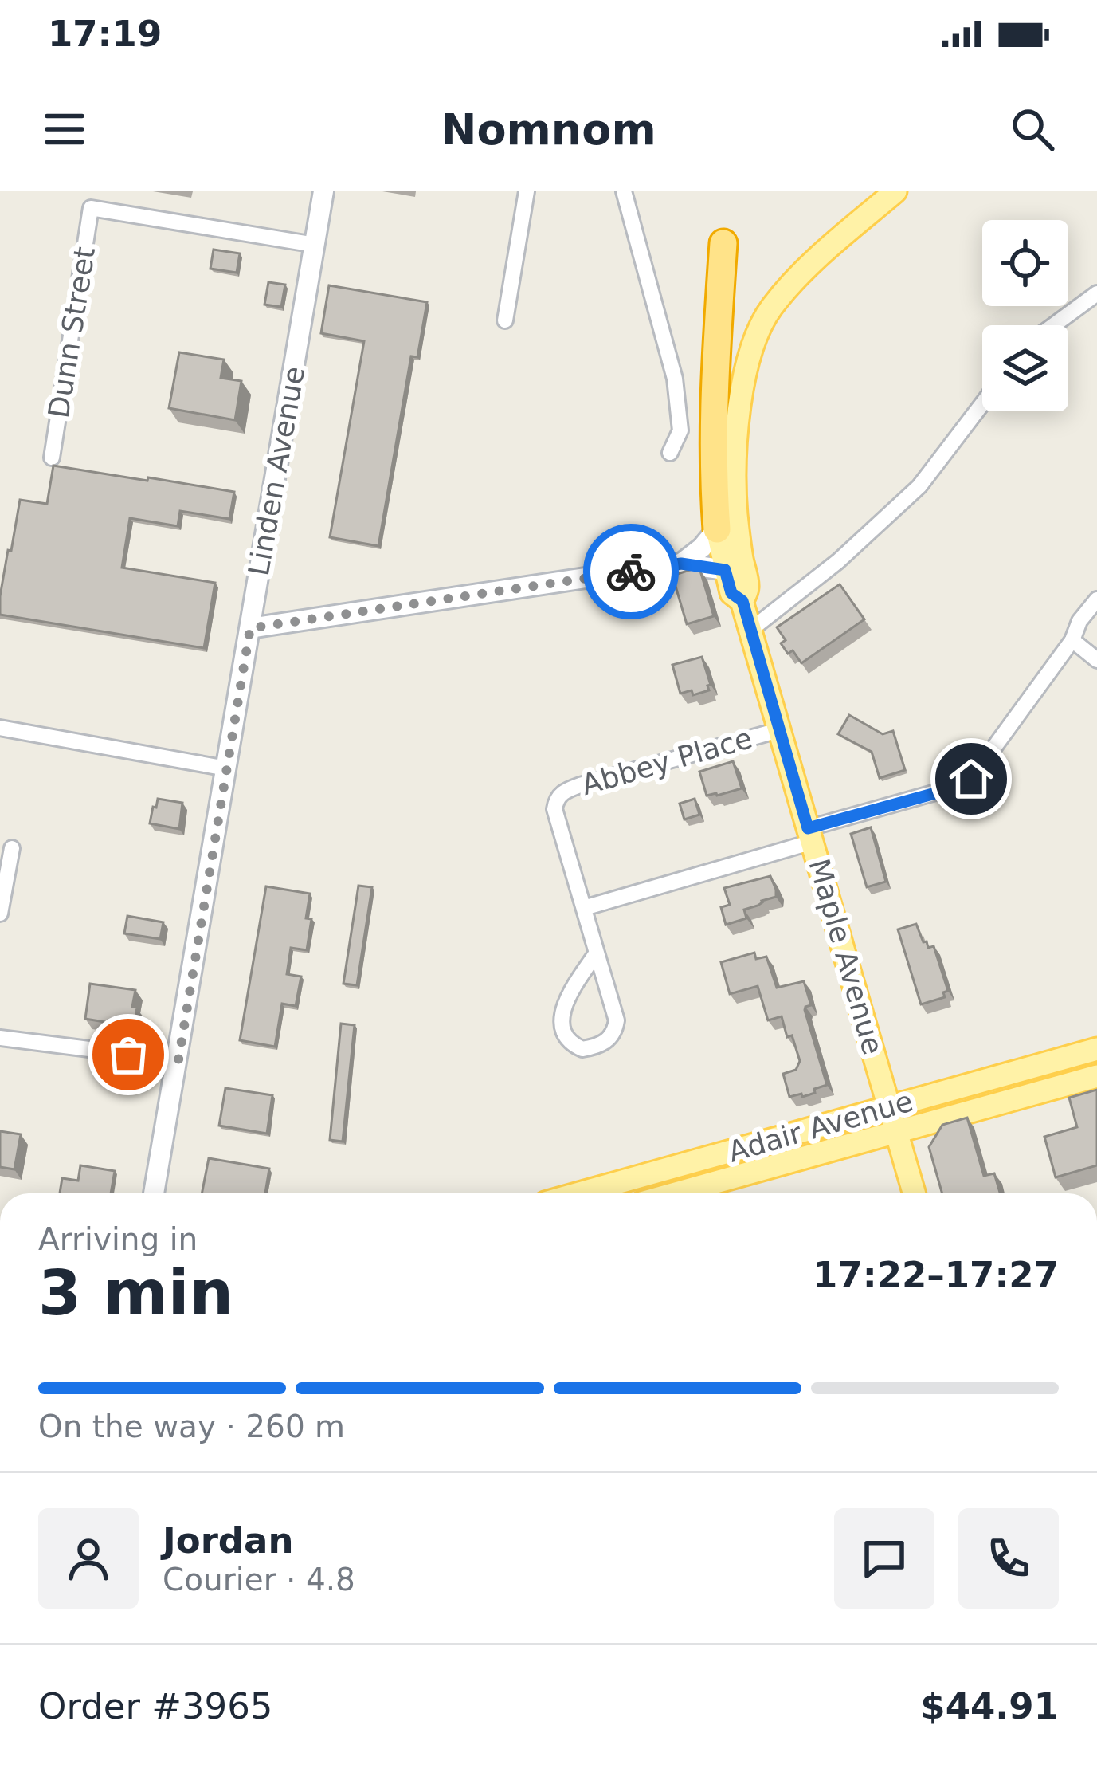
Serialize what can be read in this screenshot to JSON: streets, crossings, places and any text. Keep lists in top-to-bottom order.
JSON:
{
  "streets": {
    "main road": ["Linden Avenue", "Maple Avenue", "Adair Avenue"],
    "street": ["Dunn Street", "Abbey Place"]
  },
  "crossings": [
    ["Dunn Street", "Linden Avenue"],
    ["Abbey Place", "Maple Avenue"],
    ["Maple Avenue", "Adair Avenue"]
  ],
  "page": {
    "status": "17:19",
    "header": "Nomnom",
    "heading": ["3 min", "Arriving in", "17:22–17:27"],
    "panel": [
      "Jordan",
      "Courier · 4.8",
      "Order #3965",
      "$44.91"
    ],
    "bar": "On the way · 260 m"
  }
}
